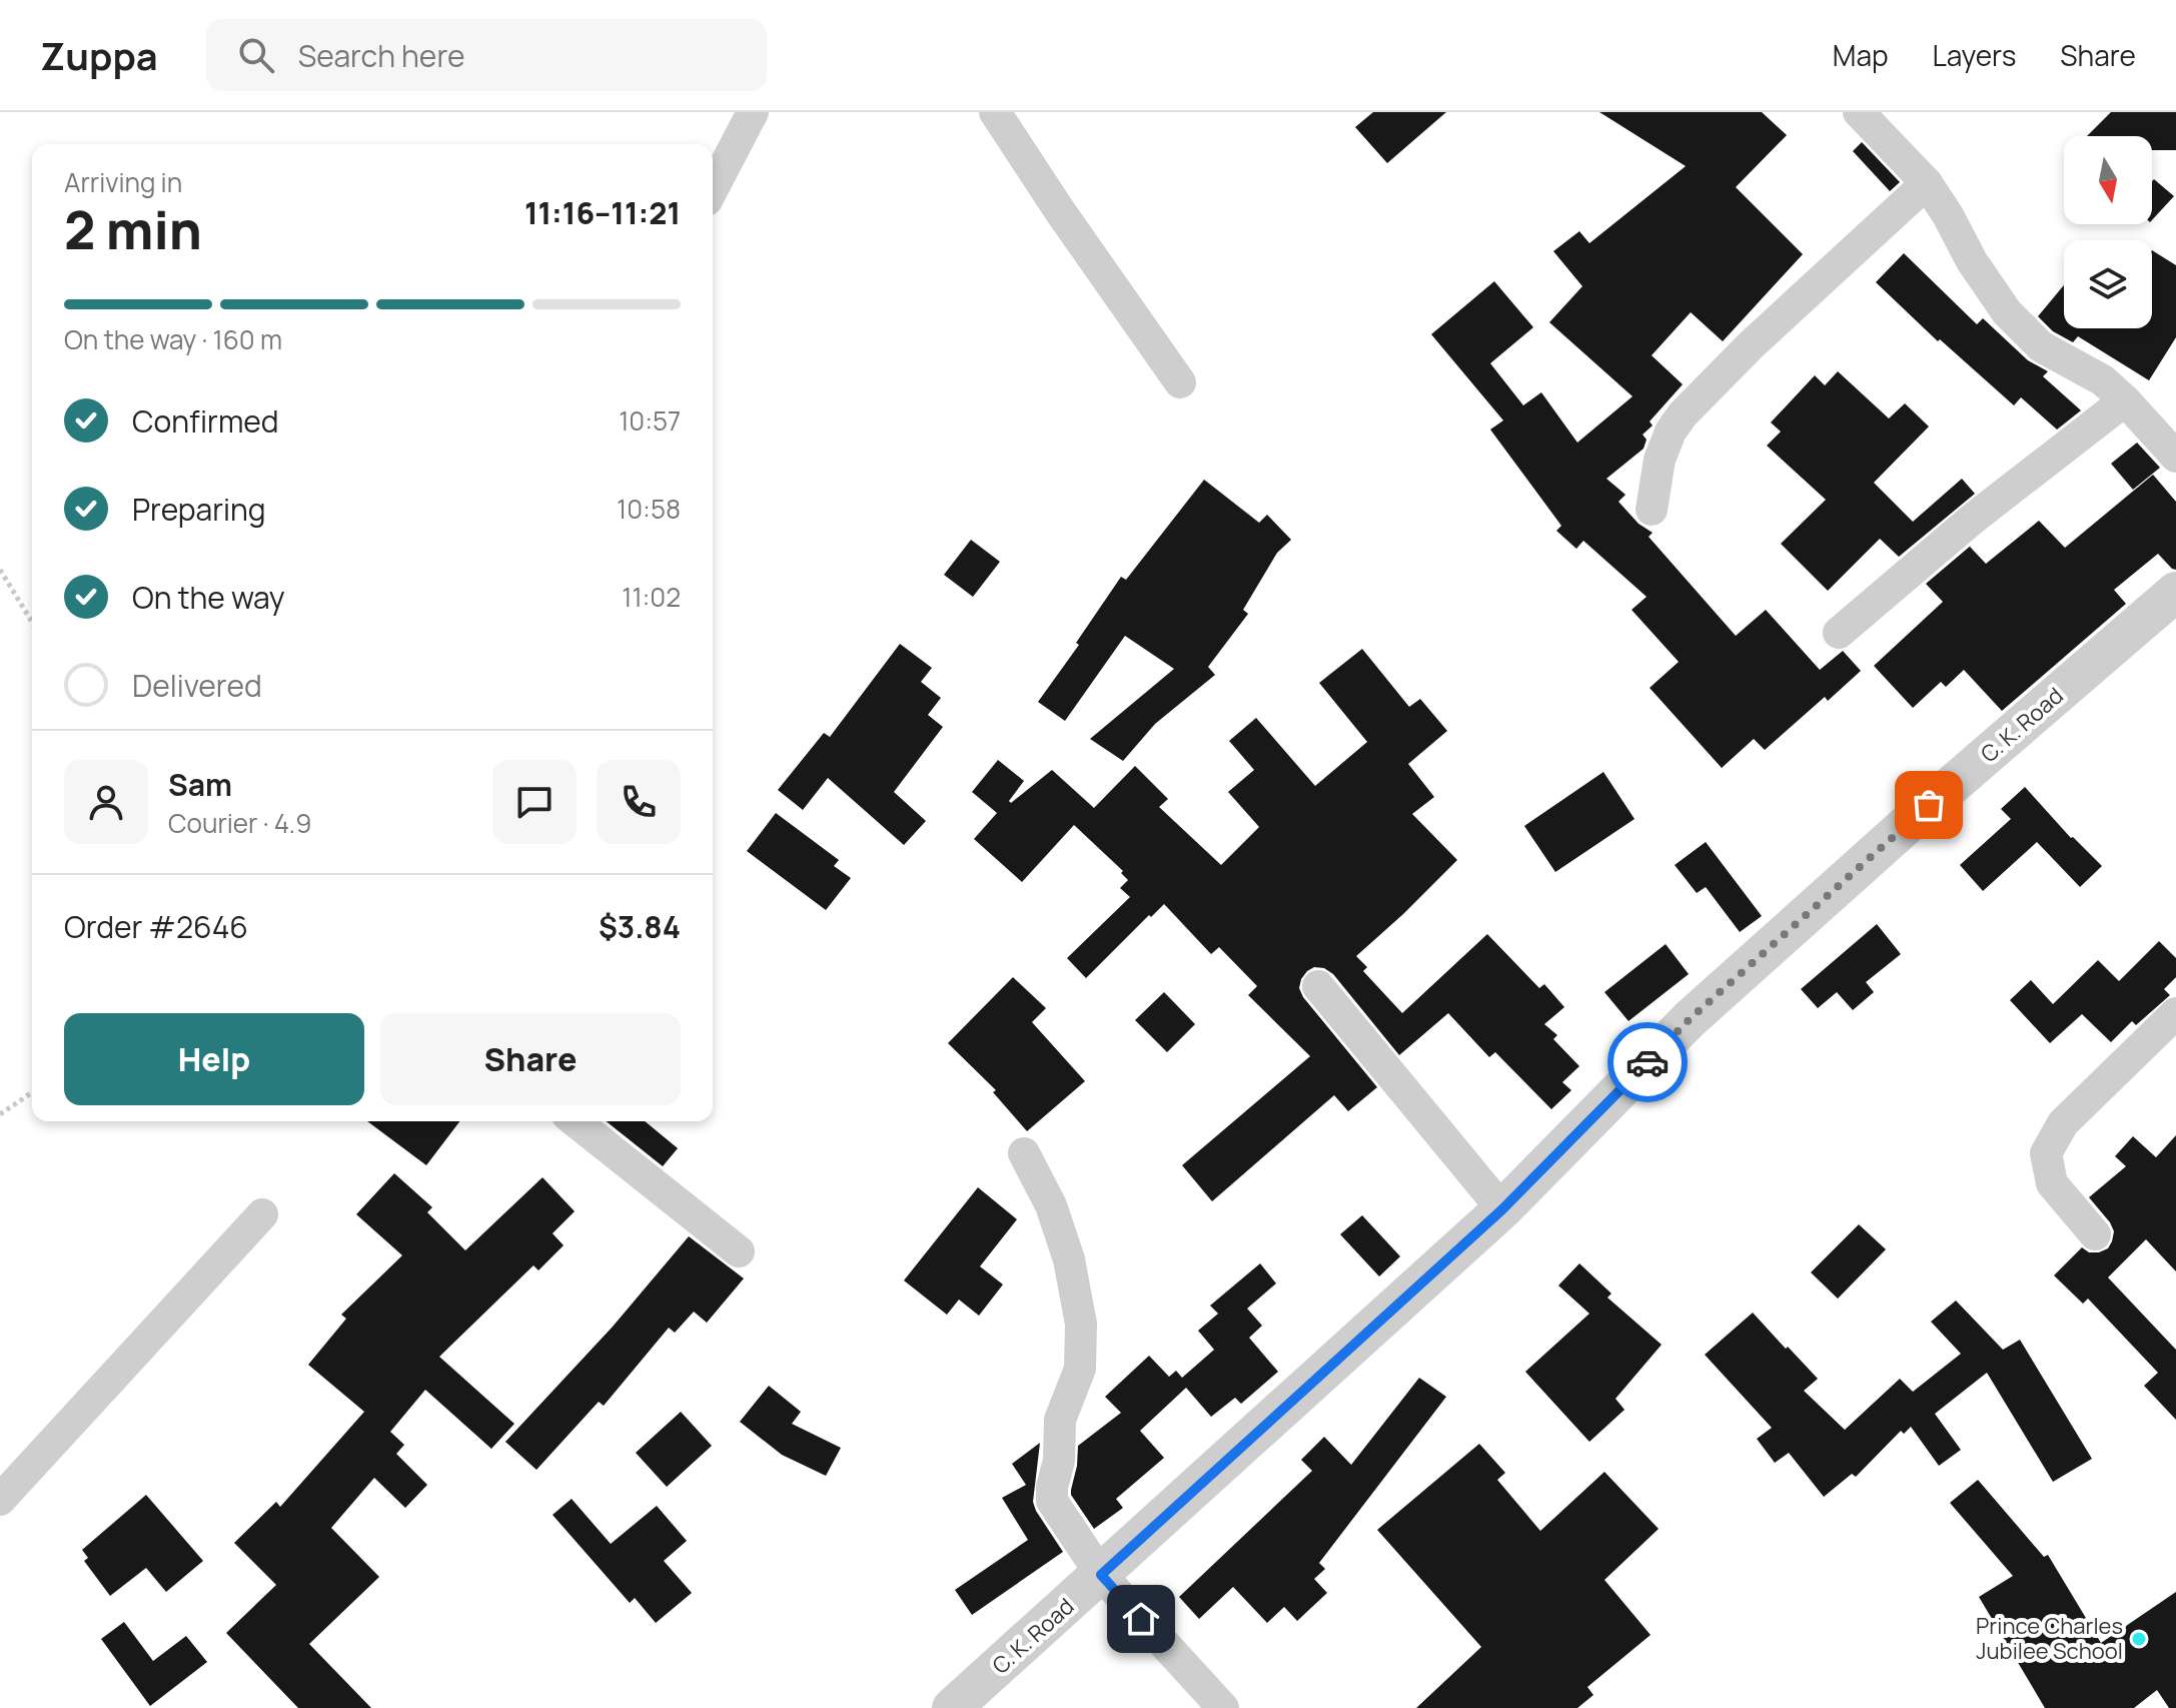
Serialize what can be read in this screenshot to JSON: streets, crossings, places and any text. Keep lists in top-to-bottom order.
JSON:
{
  "streets": {
    "street": ["C. K. Road"]
  },
  "places": ["Prince Charles Jubilee School"],
  "north": "bottom",
  "page": {
    "header": "Zuppa",
    "search": "Search here",
    "nav": ["Map", "Layers", "Share"],
    "heading": ["2 min", "Arriving in", "11:16–11:21"],
    "panel": [
      "Sam",
      "Courier · 4.9",
      "Order #2646",
      "$3.84"
    ],
    "bar": "On the way · 160 m",
    "list": [
      ["Confirmed", "10:57"],
      ["Preparing", "10:58"],
      ["On the way", "11:02"],
      "Delivered"
    ],
    "buttons": ["Help", "Share"]
  }
}
